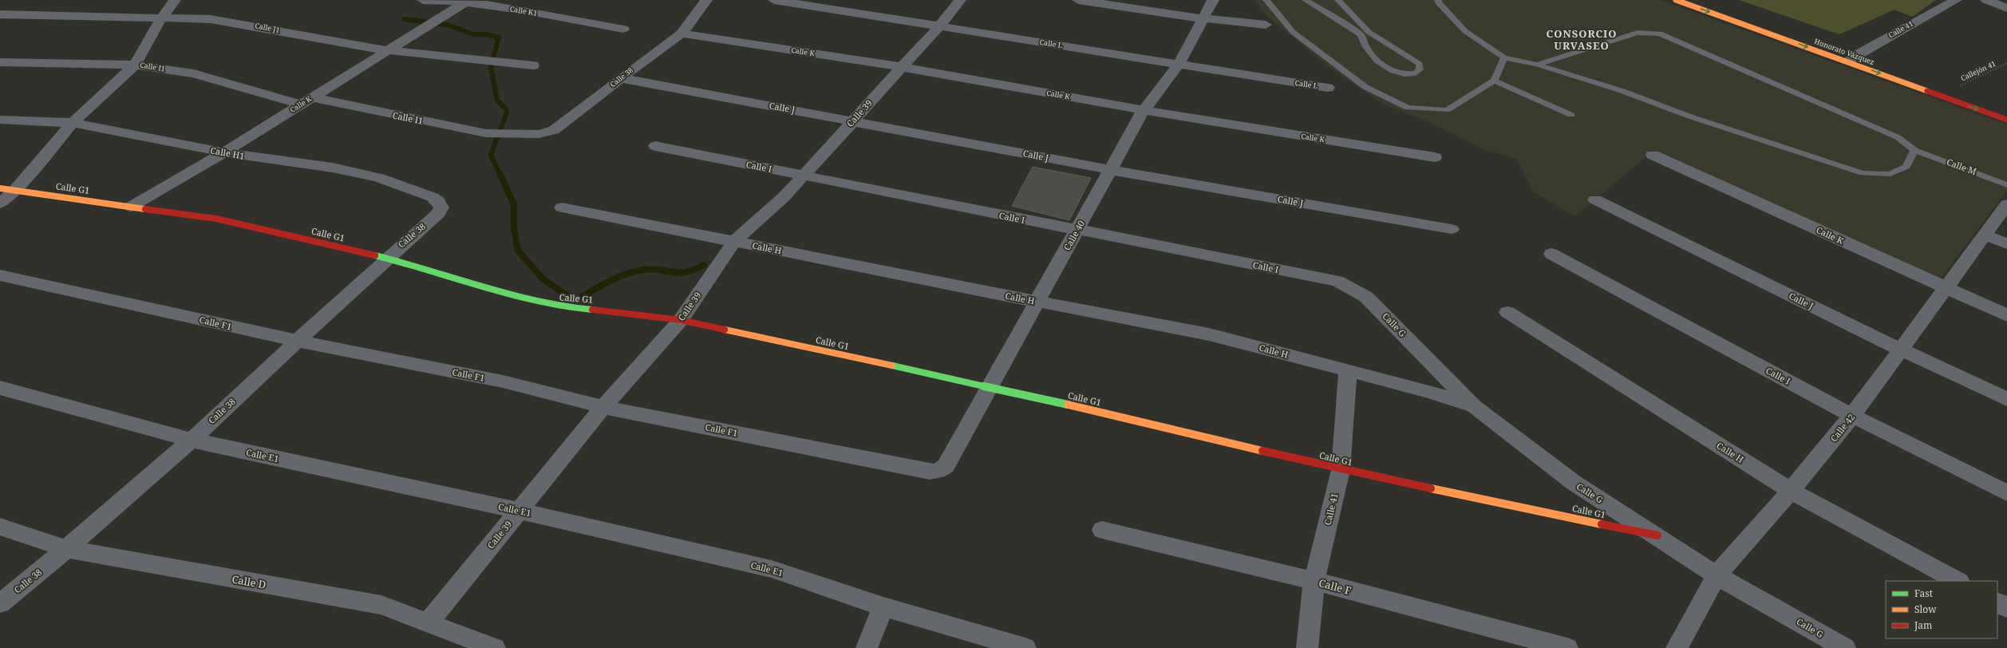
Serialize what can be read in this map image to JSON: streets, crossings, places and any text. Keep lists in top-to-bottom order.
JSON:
{
  "streets": {
    "street": [
      "Calle K1",
      "Calle J1",
      "Calle 41",
      "Calle L",
      "Calle K",
      "Honorato Vázquez",
      "Calle I1",
      "Calle 38",
      "Calle J",
      "Calle 39",
      "Calle H1",
      "Calle I",
      "Calle G1",
      "Calle 40",
      "Calle H",
      "Calle F1",
      "Calle G",
      "Calle 42",
      "Calle E1",
      "Calle D",
      "Calle F"
    ],
    "lane": ["Calle M"],
    "path": ["Callejón 41"]
  },
  "crossings": [
    ["Calle K1", "Calle K"],
    ["Calle J1", "Calle K"],
    ["Calle 41", "Honorato Vázquez"],
    ["Calle 41", "Calle G1"],
    ["Calle 41", "Calle H"],
    ["Calle 41", "Calle F"],
    ["Calle L", "Calle 39"],
    ["Calle L", "Calle 40"],
    ["Calle K", "Calle I1"],
    ["Calle K", "Calle 38"],
    ["Calle K", "Calle 39"],
    ["Calle K", "Calle H1"],
    ["Calle K", "Calle G1"],
    ["Calle K", "Calle 40"],
    ["Calle K", "Calle 42"],
    ["Calle I1", "Calle 38"],
    ["Calle 38", "Calle J"],
    ["Calle 38", "Calle H1"],
    ["Calle 38", "Calle G1"],
    ["Calle 38", "Calle F1"],
    ["Calle 38", "Calle E1"],
    ["Calle 38", "Calle D"],
    ["Calle J", "Calle 39"],
    ["Calle J", "Calle 40"],
    ["Calle J", "Calle 42"],
    ["Calle 39", "Calle I"],
    ["Calle 39", "Calle G1"],
    ["Calle 39", "Calle H"],
    ["Calle 39", "Calle F1"],
    ["Calle 39", "Calle E1"],
    ["Calle 39", "Calle D"],
    ["Calle I", "Calle 40"],
    ["Calle I", "Calle G"],
    ["Calle I", "Calle 42"],
    ["Calle G1", "Calle 40"],
    ["Calle G1", "Calle G"],
    ["Calle 40", "Calle H"],
    ["Calle 40", "Calle F1"],
    ["Calle H", "Calle G"],
    ["Calle H", "Calle 42"],
    ["Calle G", "Calle 42"]
  ],
  "one_way": ["Honorato Vázquez"],
  "districts": ["CONSORCIO URVASEO"],
  "legend": ["Fast", "Slow", "Jam"]
}
